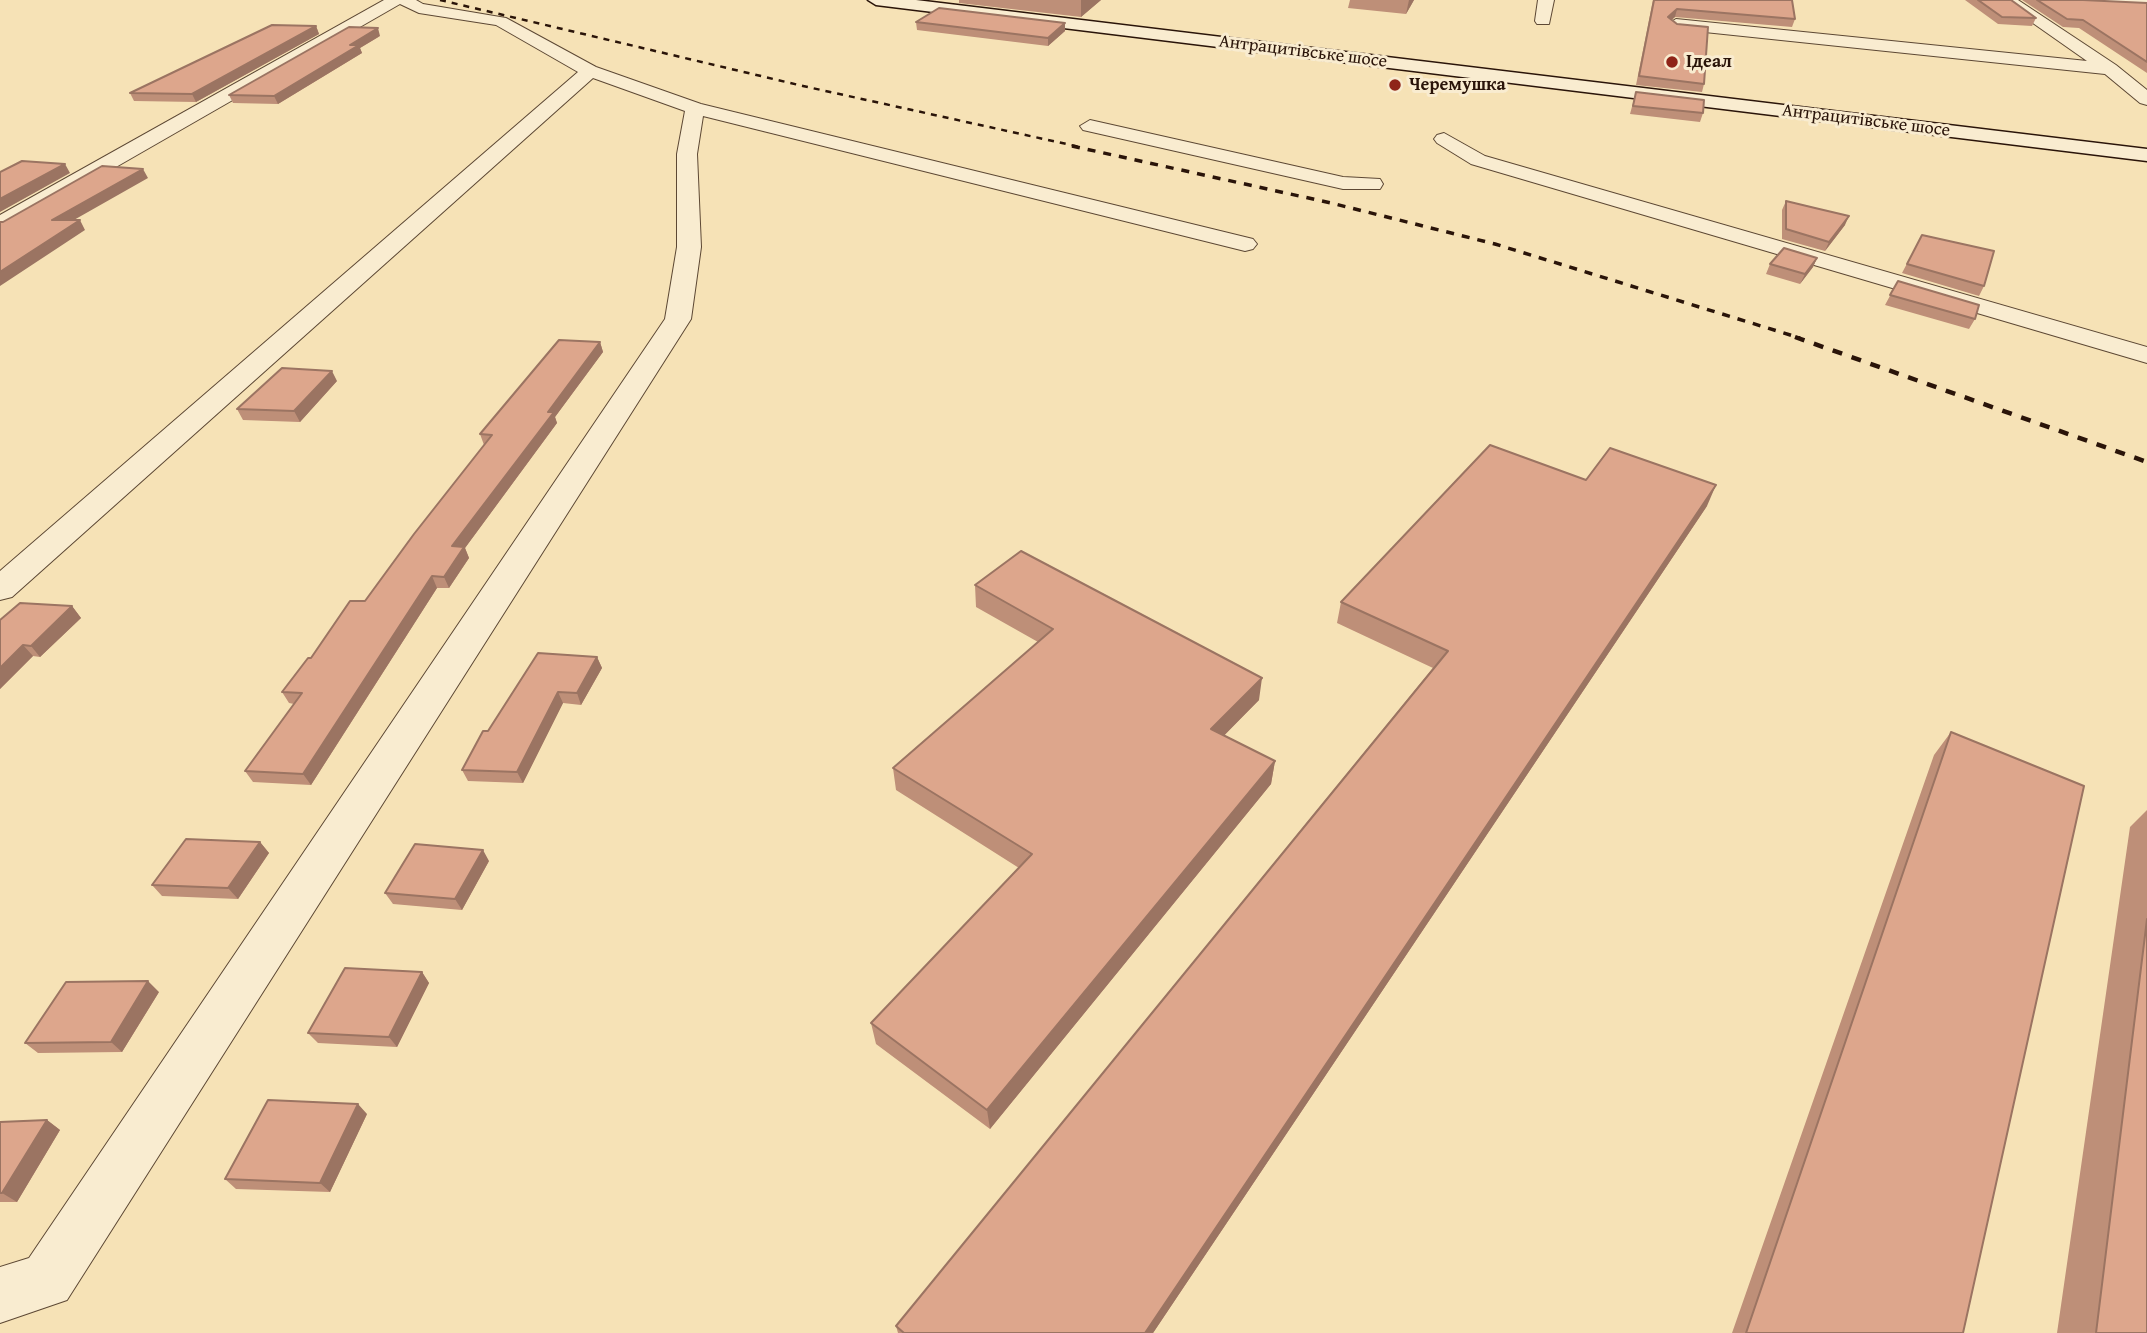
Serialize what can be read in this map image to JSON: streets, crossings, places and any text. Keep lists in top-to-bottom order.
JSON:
{
  "streets": {
    "main road": ["Антрацитівське шосе"]
  },
  "places": ["Ідеал", "Черемушка"]
}
